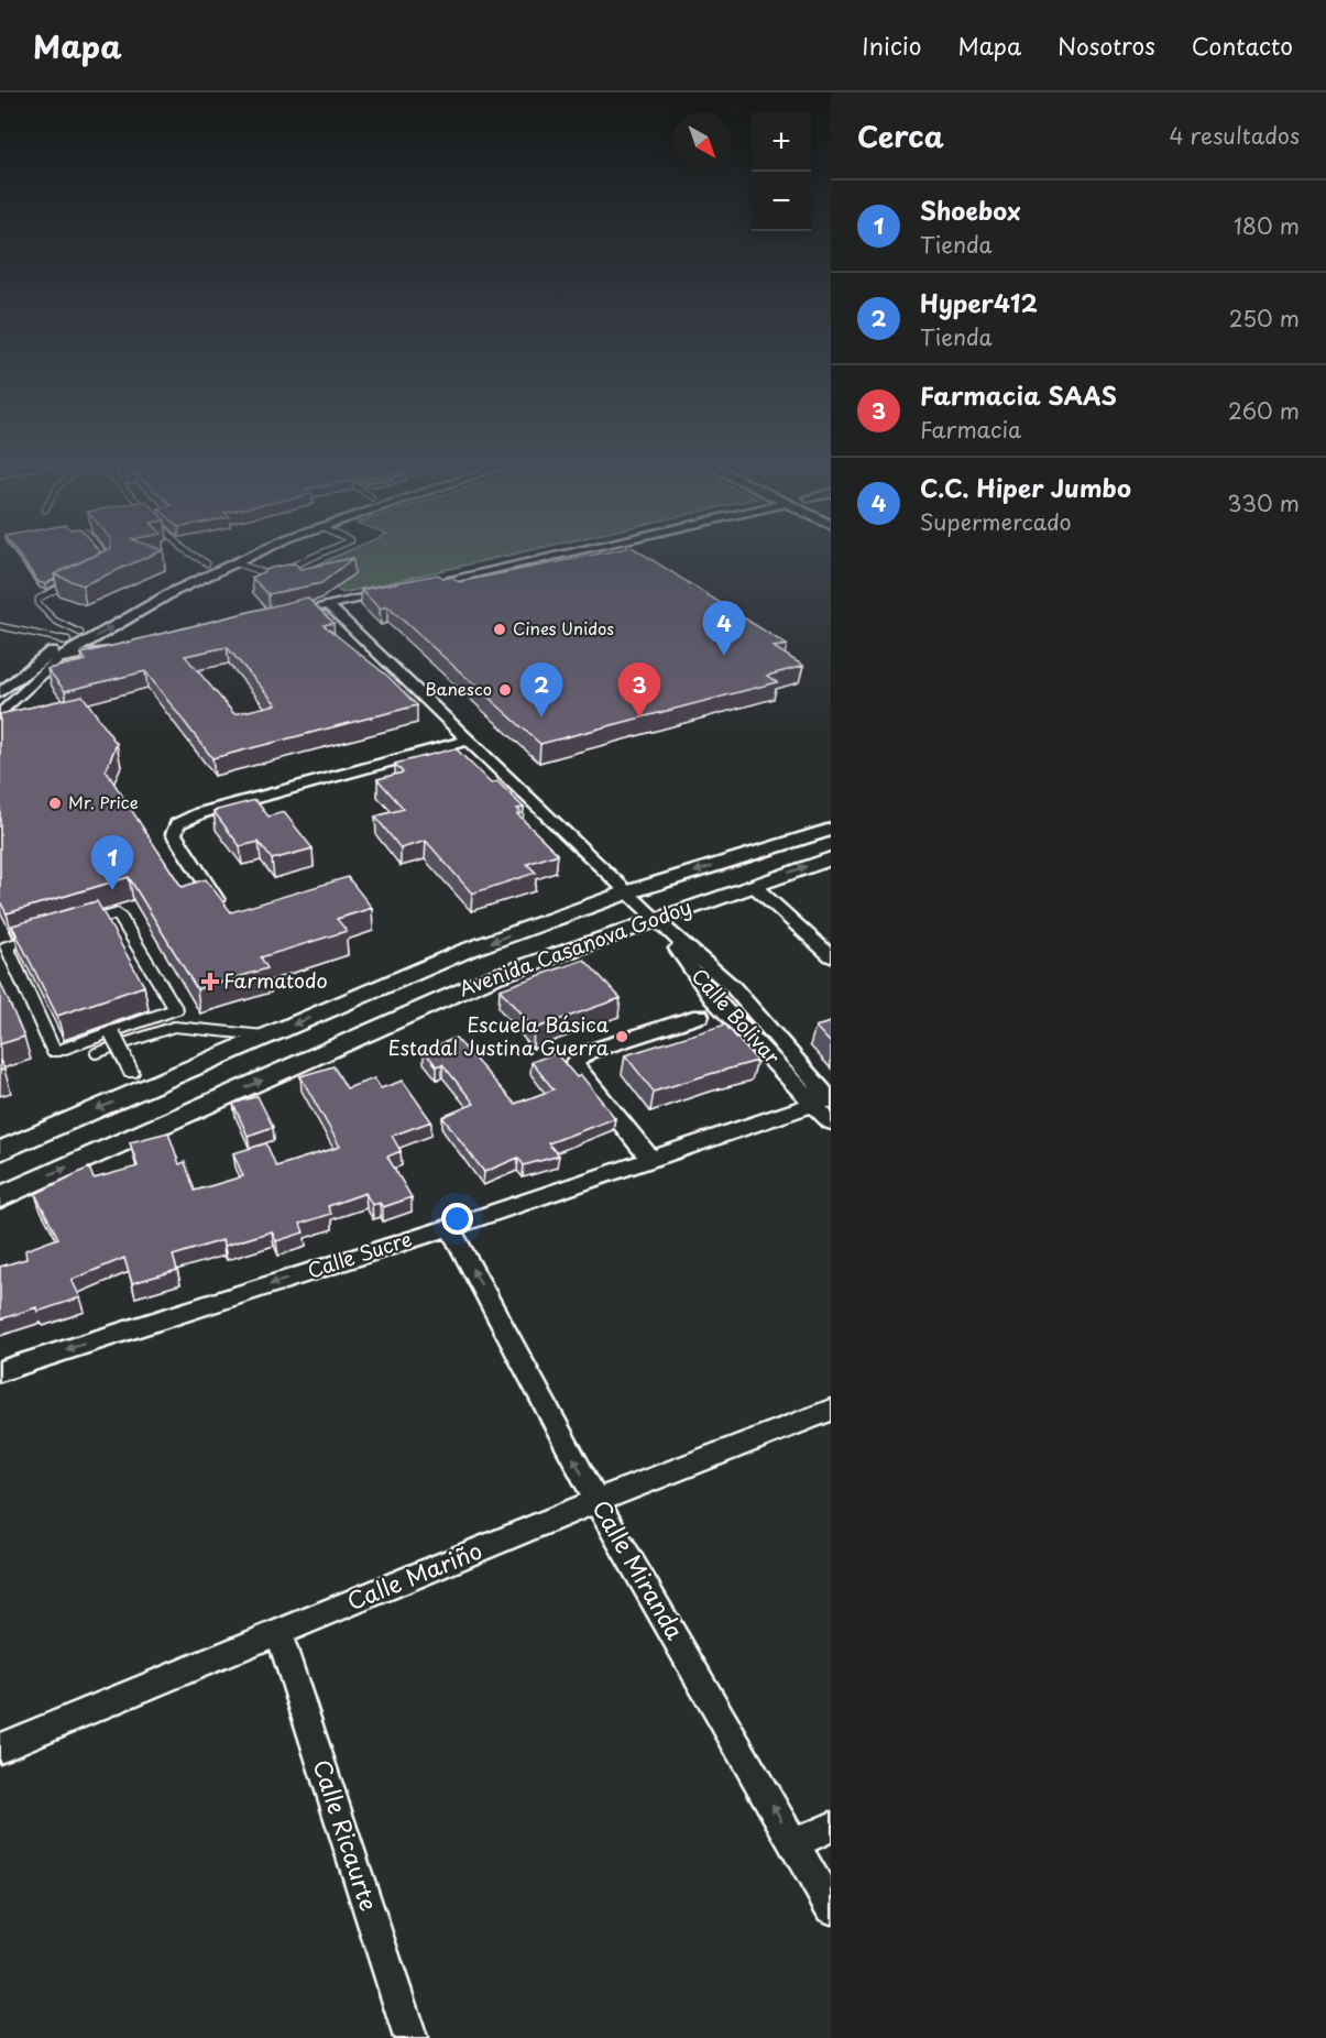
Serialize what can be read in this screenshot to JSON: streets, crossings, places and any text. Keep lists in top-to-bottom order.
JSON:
{
  "streets": {
    "street": [
      "Avenida Casanova Godoy",
      "Calle Bolivar",
      "Calle Sucre",
      "Calle Miranda",
      "Calle Mariño",
      "Calle Ricaurte"
    ]
  },
  "crossings": [
    ["Avenida Casanova Godoy", "Calle Bolivar"],
    ["Calle Bolivar", "Calle Sucre"],
    ["Calle Sucre", "Calle Miranda"],
    ["Calle Miranda", "Calle Mariño"],
    ["Calle Mariño", "Calle Ricaurte"]
  ],
  "one_way": ["Calle Sucre", "Calle Miranda"],
  "places": {
    "other": [
      "Cines Unidos",
      "Banesco",
      "Mr. Price",
      "Escuela Básica Estadal Justina Guerra"
    ],
    "health": ["Farmatodo"]
  },
  "north": "bottom right",
  "page": {
    "header": "Mapa",
    "nav": [
      "Inicio",
      "Mapa",
      "Nosotros",
      "Contacto"
    ],
    "heading": ["Cerca", "4 resultados"],
    "map_buttons": ["+", "−"],
    "list": [
      {
        "mark": "1",
        "name": "Shoebox",
        "note": "Tienda",
        "value": "180 m"
      },
      {
        "mark": "2",
        "name": "Hyper412",
        "note": "Tienda",
        "value": "250 m"
      },
      {
        "mark": "3",
        "name": "Farmacia SAAS",
        "note": "Farmacia",
        "value": "260 m"
      },
      {
        "mark": "4",
        "name": "C.C. Hiper Jumbo",
        "note": "Supermercado",
        "value": "330 m"
      }
    ],
    "pins": [
      "4",
      "2",
      "3",
      "1"
    ]
  }
}
